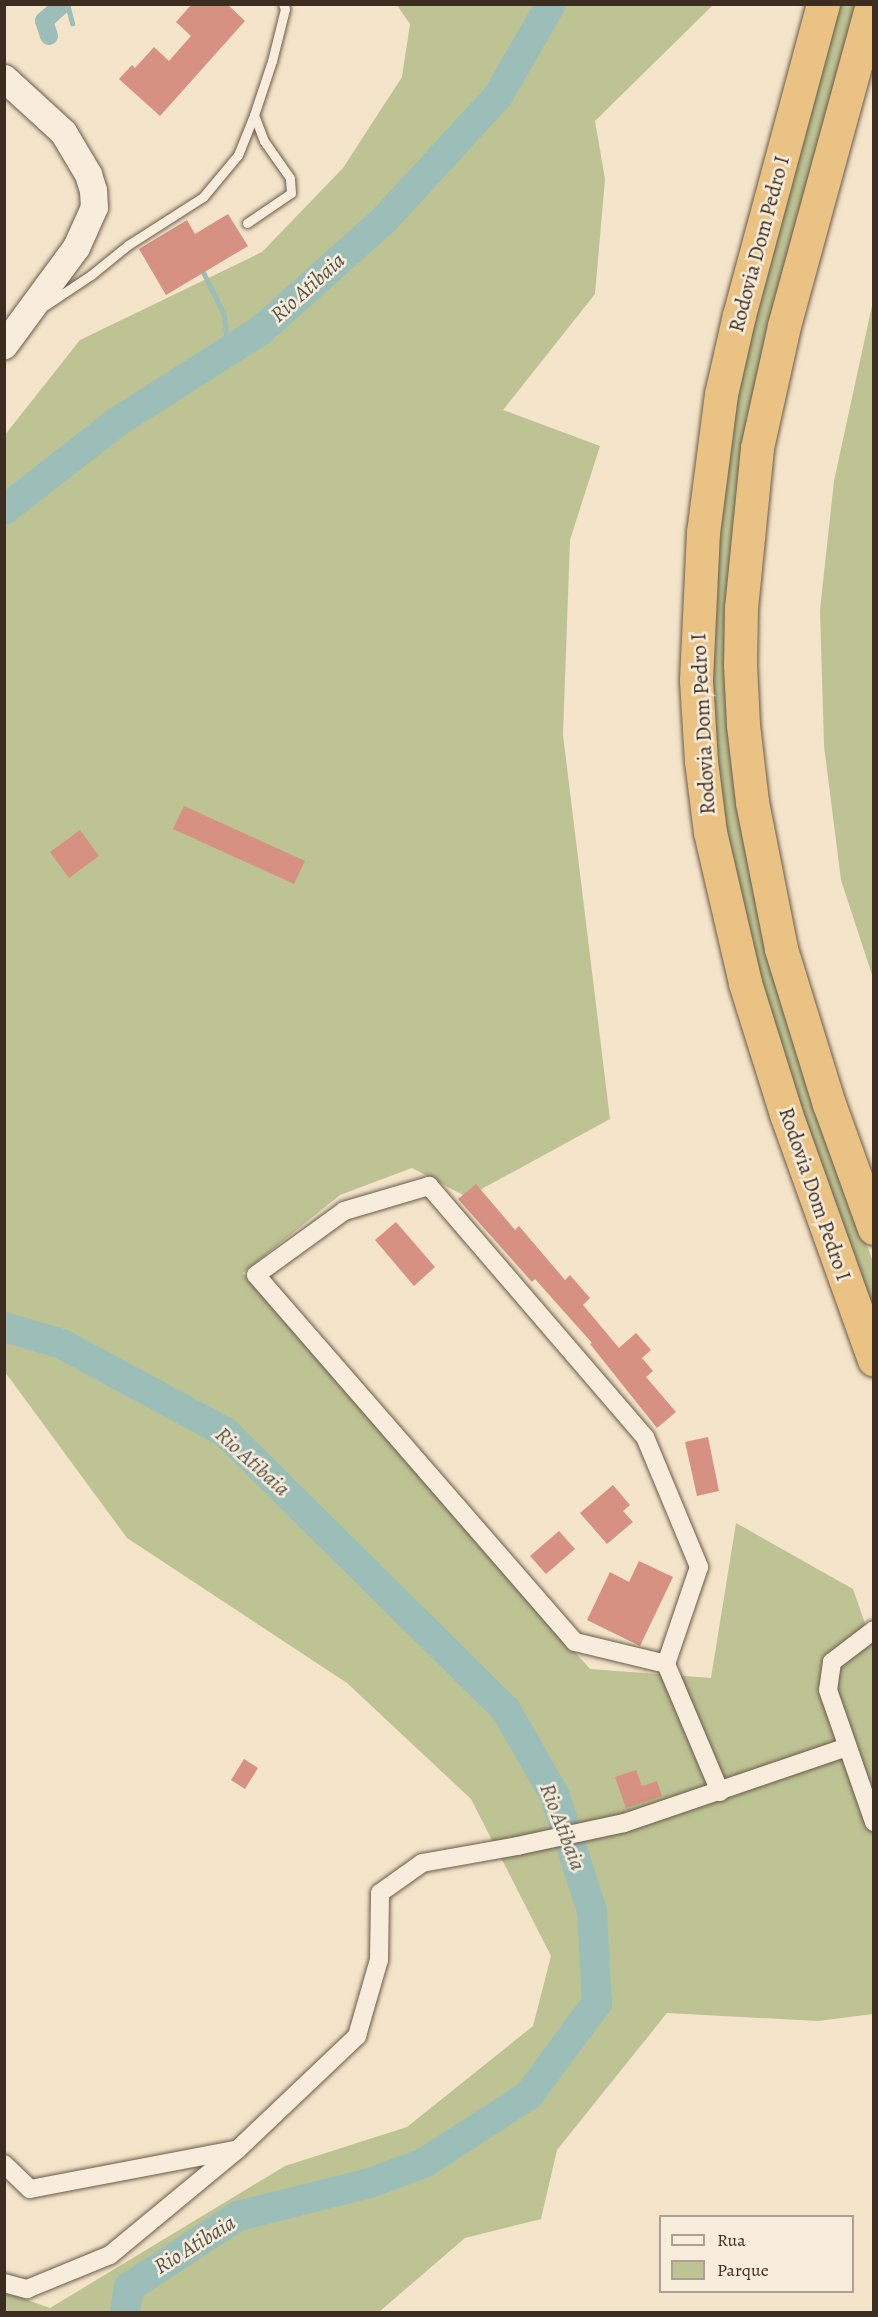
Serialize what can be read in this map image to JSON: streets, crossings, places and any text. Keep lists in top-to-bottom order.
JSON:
{
  "streets": {
    "highway": ["Rodovia Dom Pedro I"]
  },
  "water": ["Rio Atibaia"],
  "legend": ["Rua", "Parque"]
}
